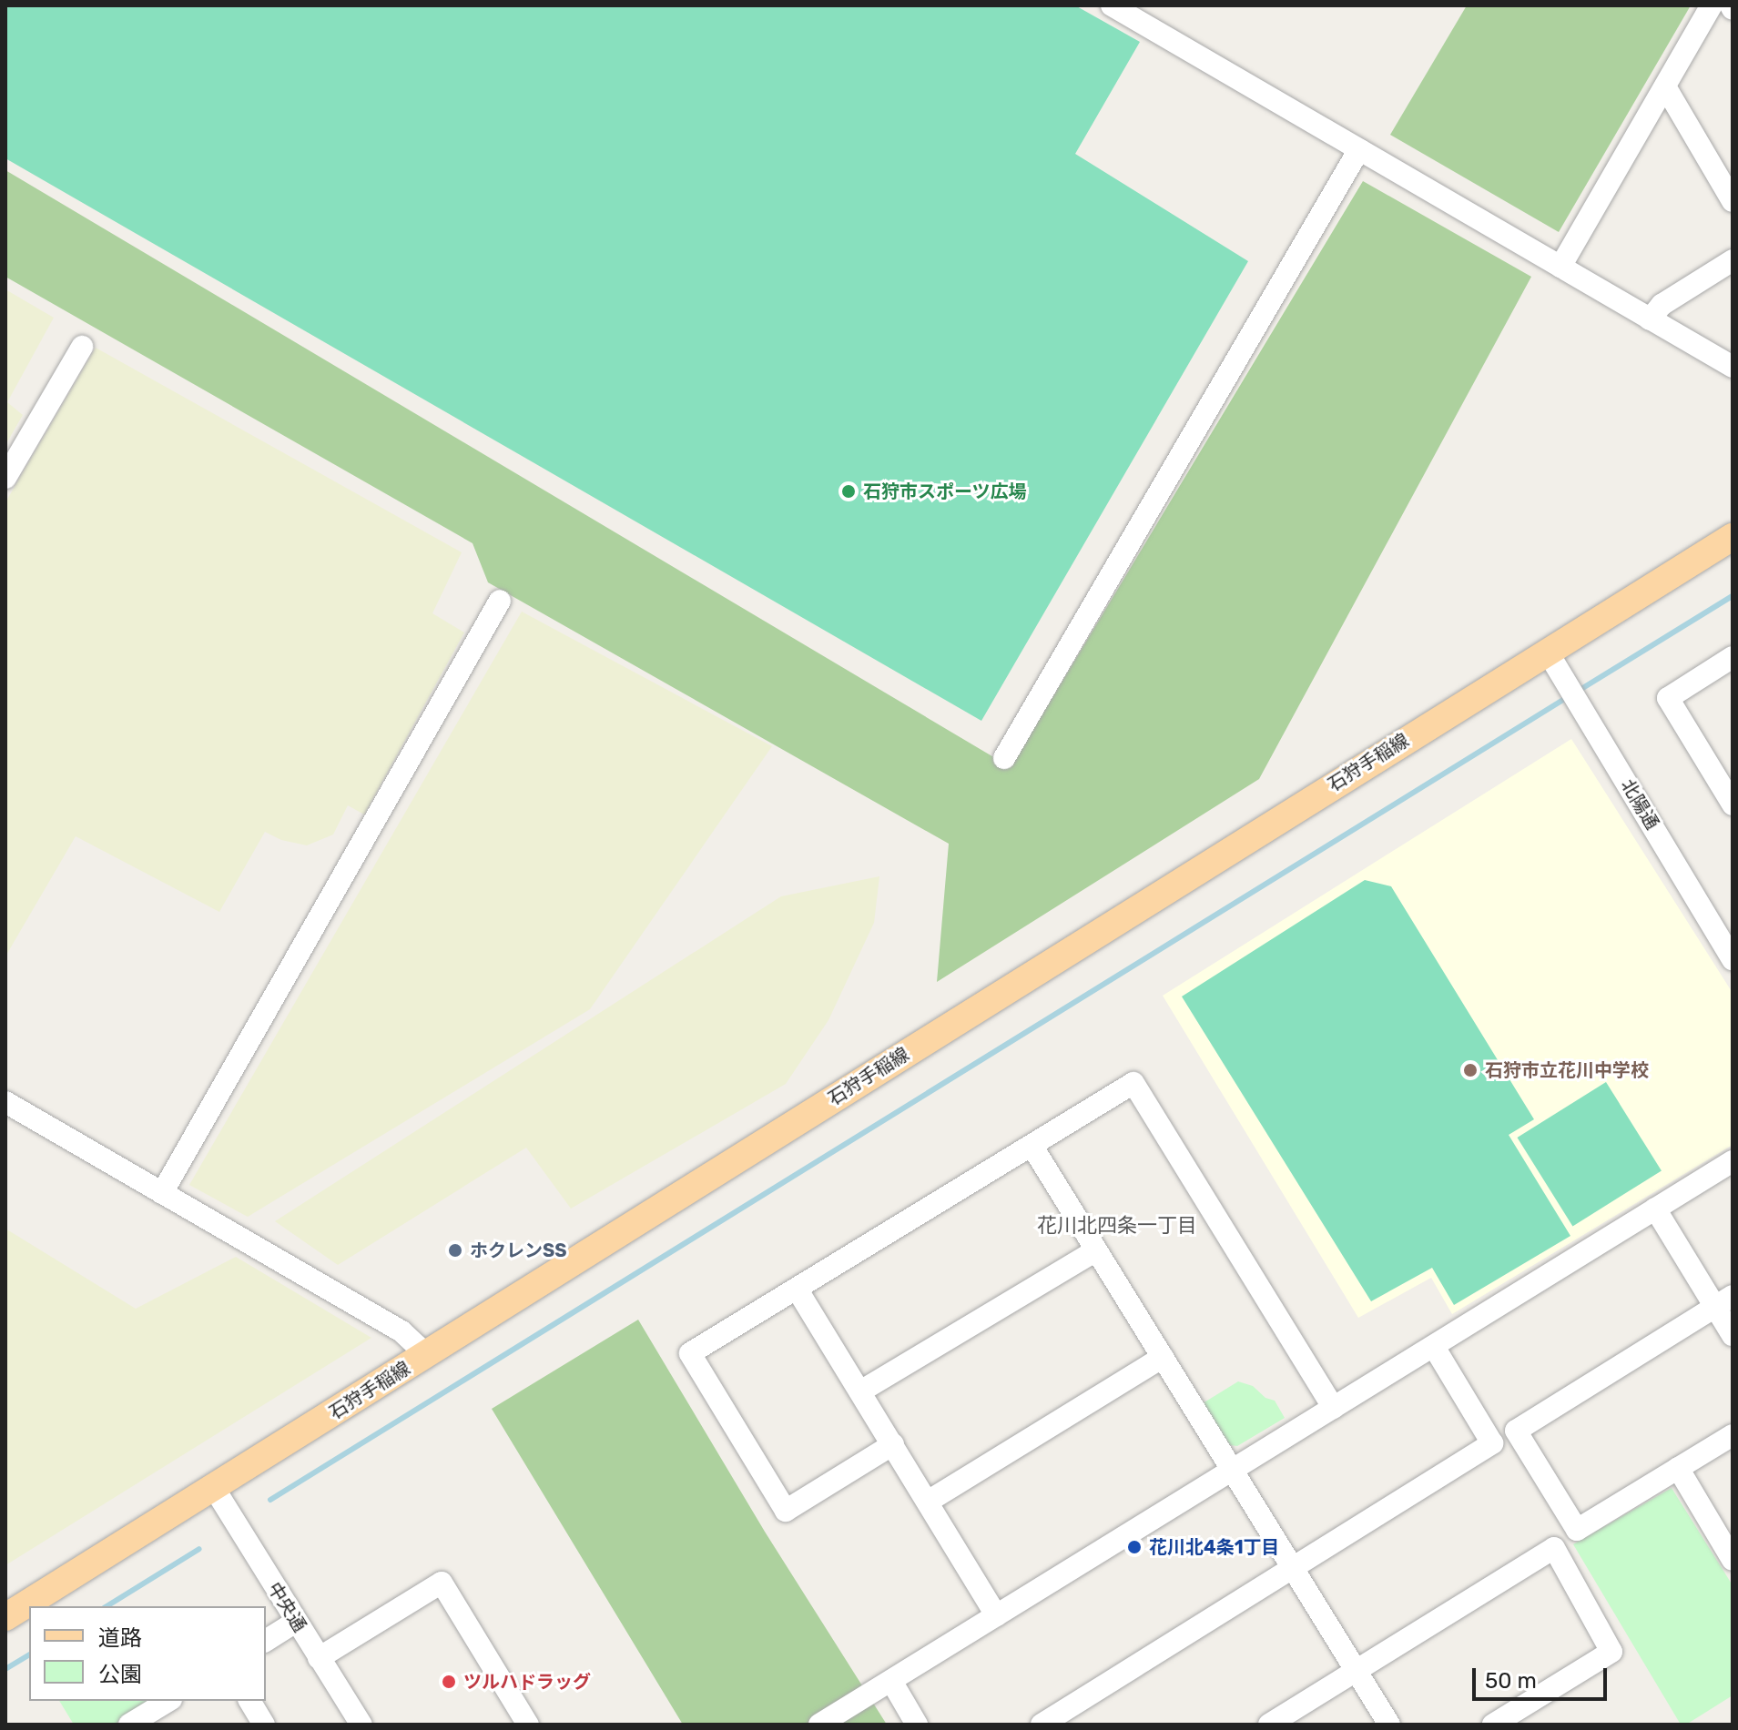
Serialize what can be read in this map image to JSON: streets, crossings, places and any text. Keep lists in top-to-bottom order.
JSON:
{
  "streets": {
    "main road": ["石狩手稲線"],
    "street": ["北陽通", "中央通"]
  },
  "crossings": [
    ["石狩手稲線", "北陽通"],
    ["石狩手稲線", "中央通"]
  ],
  "districts": ["花川北四条一丁目"],
  "places": [
    "石狩市スポーツ広場",
    "石狩市立花川中学校",
    "ホクレンSS",
    "花川北4条1丁目",
    "ツルハドラッグ"
  ],
  "legend": ["道路", "公園"],
  "scale_bar": "50 m"
}
